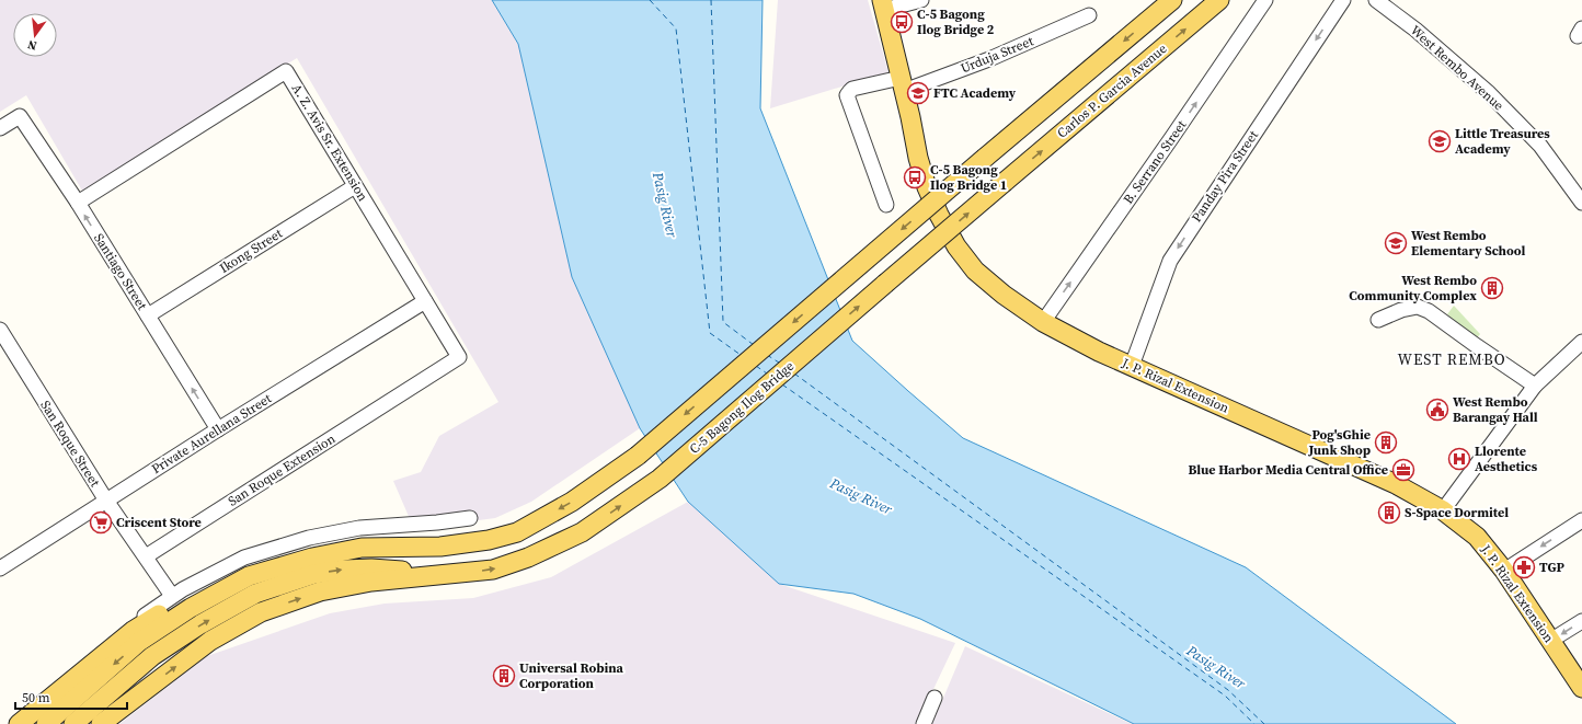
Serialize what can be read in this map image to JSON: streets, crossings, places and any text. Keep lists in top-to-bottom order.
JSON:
{
  "streets": {
    "main road": ["Carlos P. Garcia Avenue", "J. P. Rizal Extension", "C-5 Bagong Ilog Bridge"],
    "street": [
      "Urduja Street",
      "West Rembo Avenue",
      "A. Z. Avis Sr. Extension",
      "B. Serrano Street",
      "Panday Pira Street",
      "Ikong Street",
      "Santiago Street",
      "Private Aurellana Street",
      "San Roque Street",
      "San Roque Extension"
    ]
  },
  "crossings": [
    ["Urduja Street", "J. P. Rizal Extension"],
    ["Carlos P. Garcia Avenue", "C-5 Bagong Ilog Bridge"],
    ["A. Z. Avis Sr. Extension", "Ikong Street"],
    ["A. Z. Avis Sr. Extension", "Santiago Street"],
    ["A. Z. Avis Sr. Extension", "Private Aurellana Street"],
    ["A. Z. Avis Sr. Extension", "San Roque Extension"],
    ["B. Serrano Street", "J. P. Rizal Extension"],
    ["Panday Pira Street", "J. P. Rizal Extension"],
    ["Ikong Street", "Santiago Street"],
    ["Santiago Street", "Private Aurellana Street"],
    ["Private Aurellana Street", "San Roque Street"],
    ["San Roque Street", "San Roque Extension"]
  ],
  "one_way": ["B. Serrano Street", "Panday Pira Street", "Santiago Street"],
  "districts": ["WEST REMBO"],
  "water": ["Pasig River"],
  "places": {
    "bus stop": ["C-5 Bagong Ilog Bridge 2", "C-5 Bagong Ilog Bridge 1"],
    "school or university": ["FTC Academy", "Little Treasures Academy", "West Rembo Elementary School"],
    "building": [
      "West Rembo Community Complex",
      "Pog'sGhie Junk Shop",
      "S-Space Dormitel",
      "Universal Robina Corporation"
    ],
    "public building": ["West Rembo Barangay Hall"],
    "hospital": ["Llorente Aesthetics"],
    "office": ["Blue Harbor Media Central Office"],
    "supermarket": ["Criscent Store"],
    "pharmacy": ["TGP"]
  },
  "scale_bar": "50 m",
  "north": "bottom"
}
